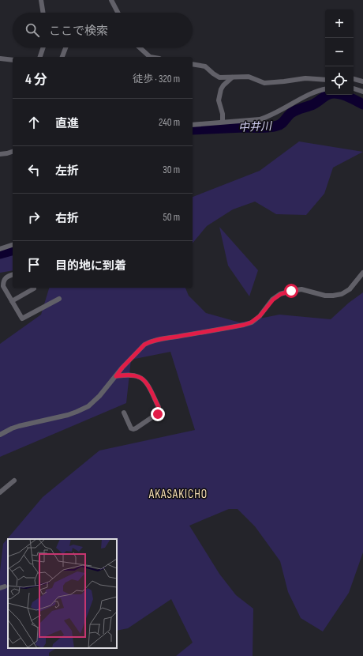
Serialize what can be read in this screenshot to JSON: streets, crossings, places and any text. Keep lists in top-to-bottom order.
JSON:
{
  "districts": ["AKASAKICHO"],
  "water": ["中井川"],
  "page": {
    "map_buttons": ["+", "−"],
    "search": "ここで検索",
    "heading": ["4 分", "徒歩 · 320 m"],
    "list": [
      ["直進", "240 m"],
      ["左折", "30 m"],
      ["右折", "50 m"],
      "目的地に到着"
    ]
  }
}
